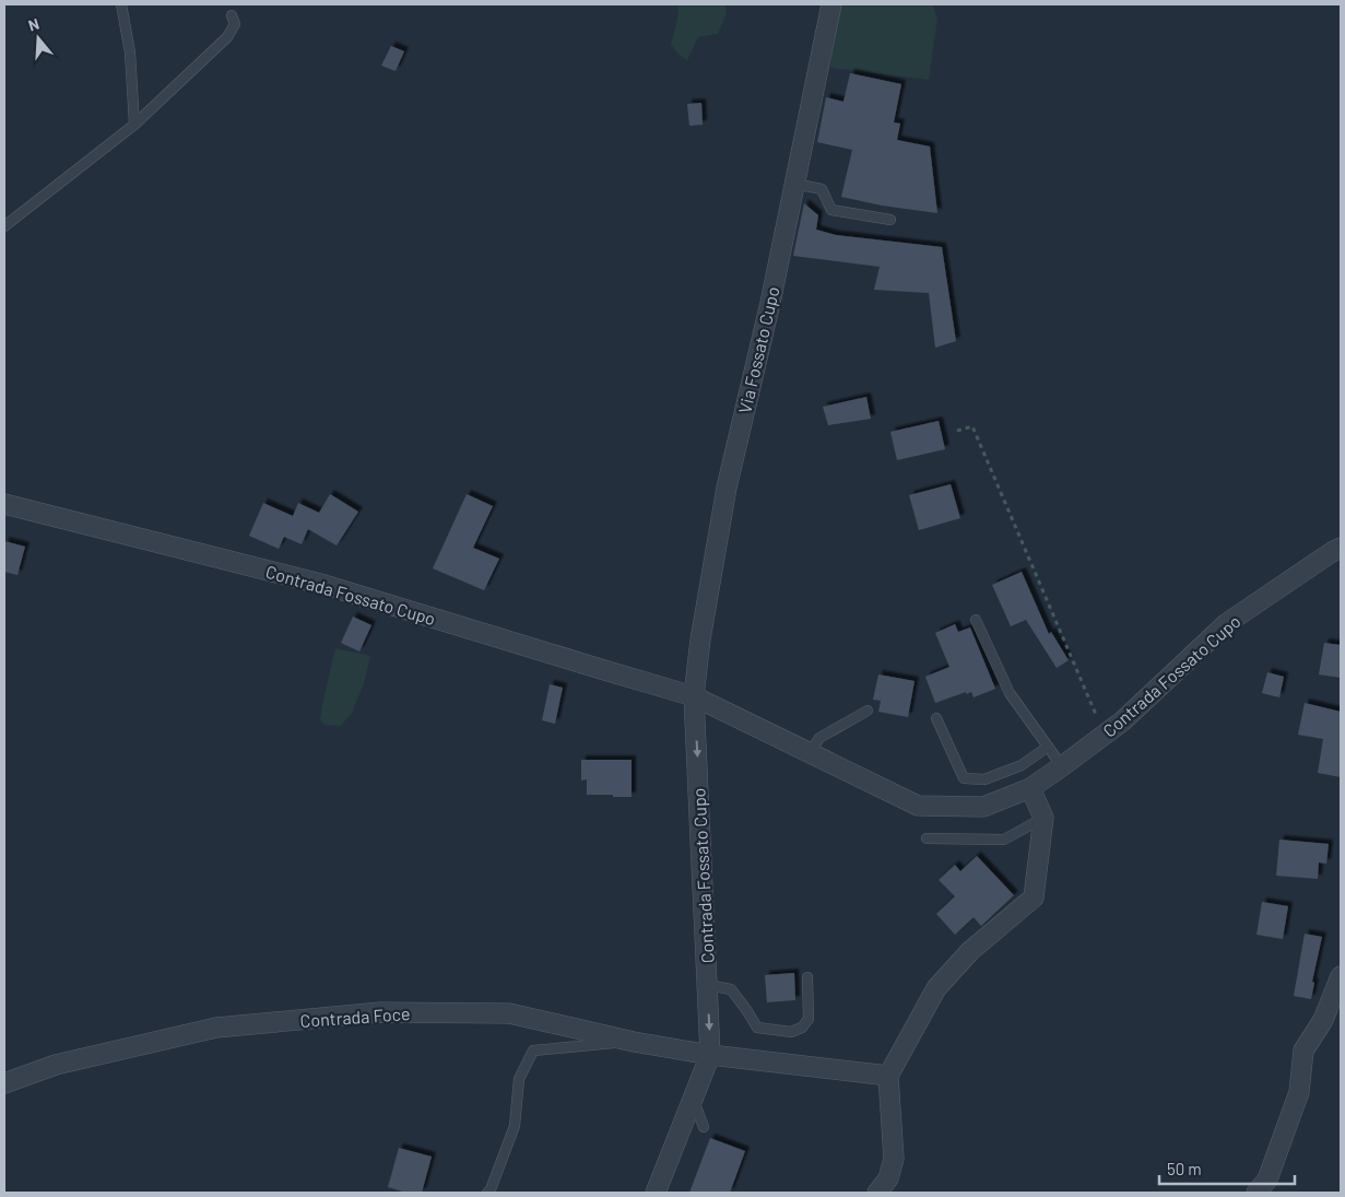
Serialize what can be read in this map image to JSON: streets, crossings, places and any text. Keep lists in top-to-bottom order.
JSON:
{
  "streets": {
    "street": ["Via Fossato Cupo", "Contrada Fossato Cupo", "Contrada Foce"]
  },
  "crossings": [
    ["Via Fossato Cupo", "Contrada Fossato Cupo"],
    ["Contrada Fossato Cupo", "Contrada Foce"]
  ],
  "scale_bar": "50 m",
  "north": "top"
}
